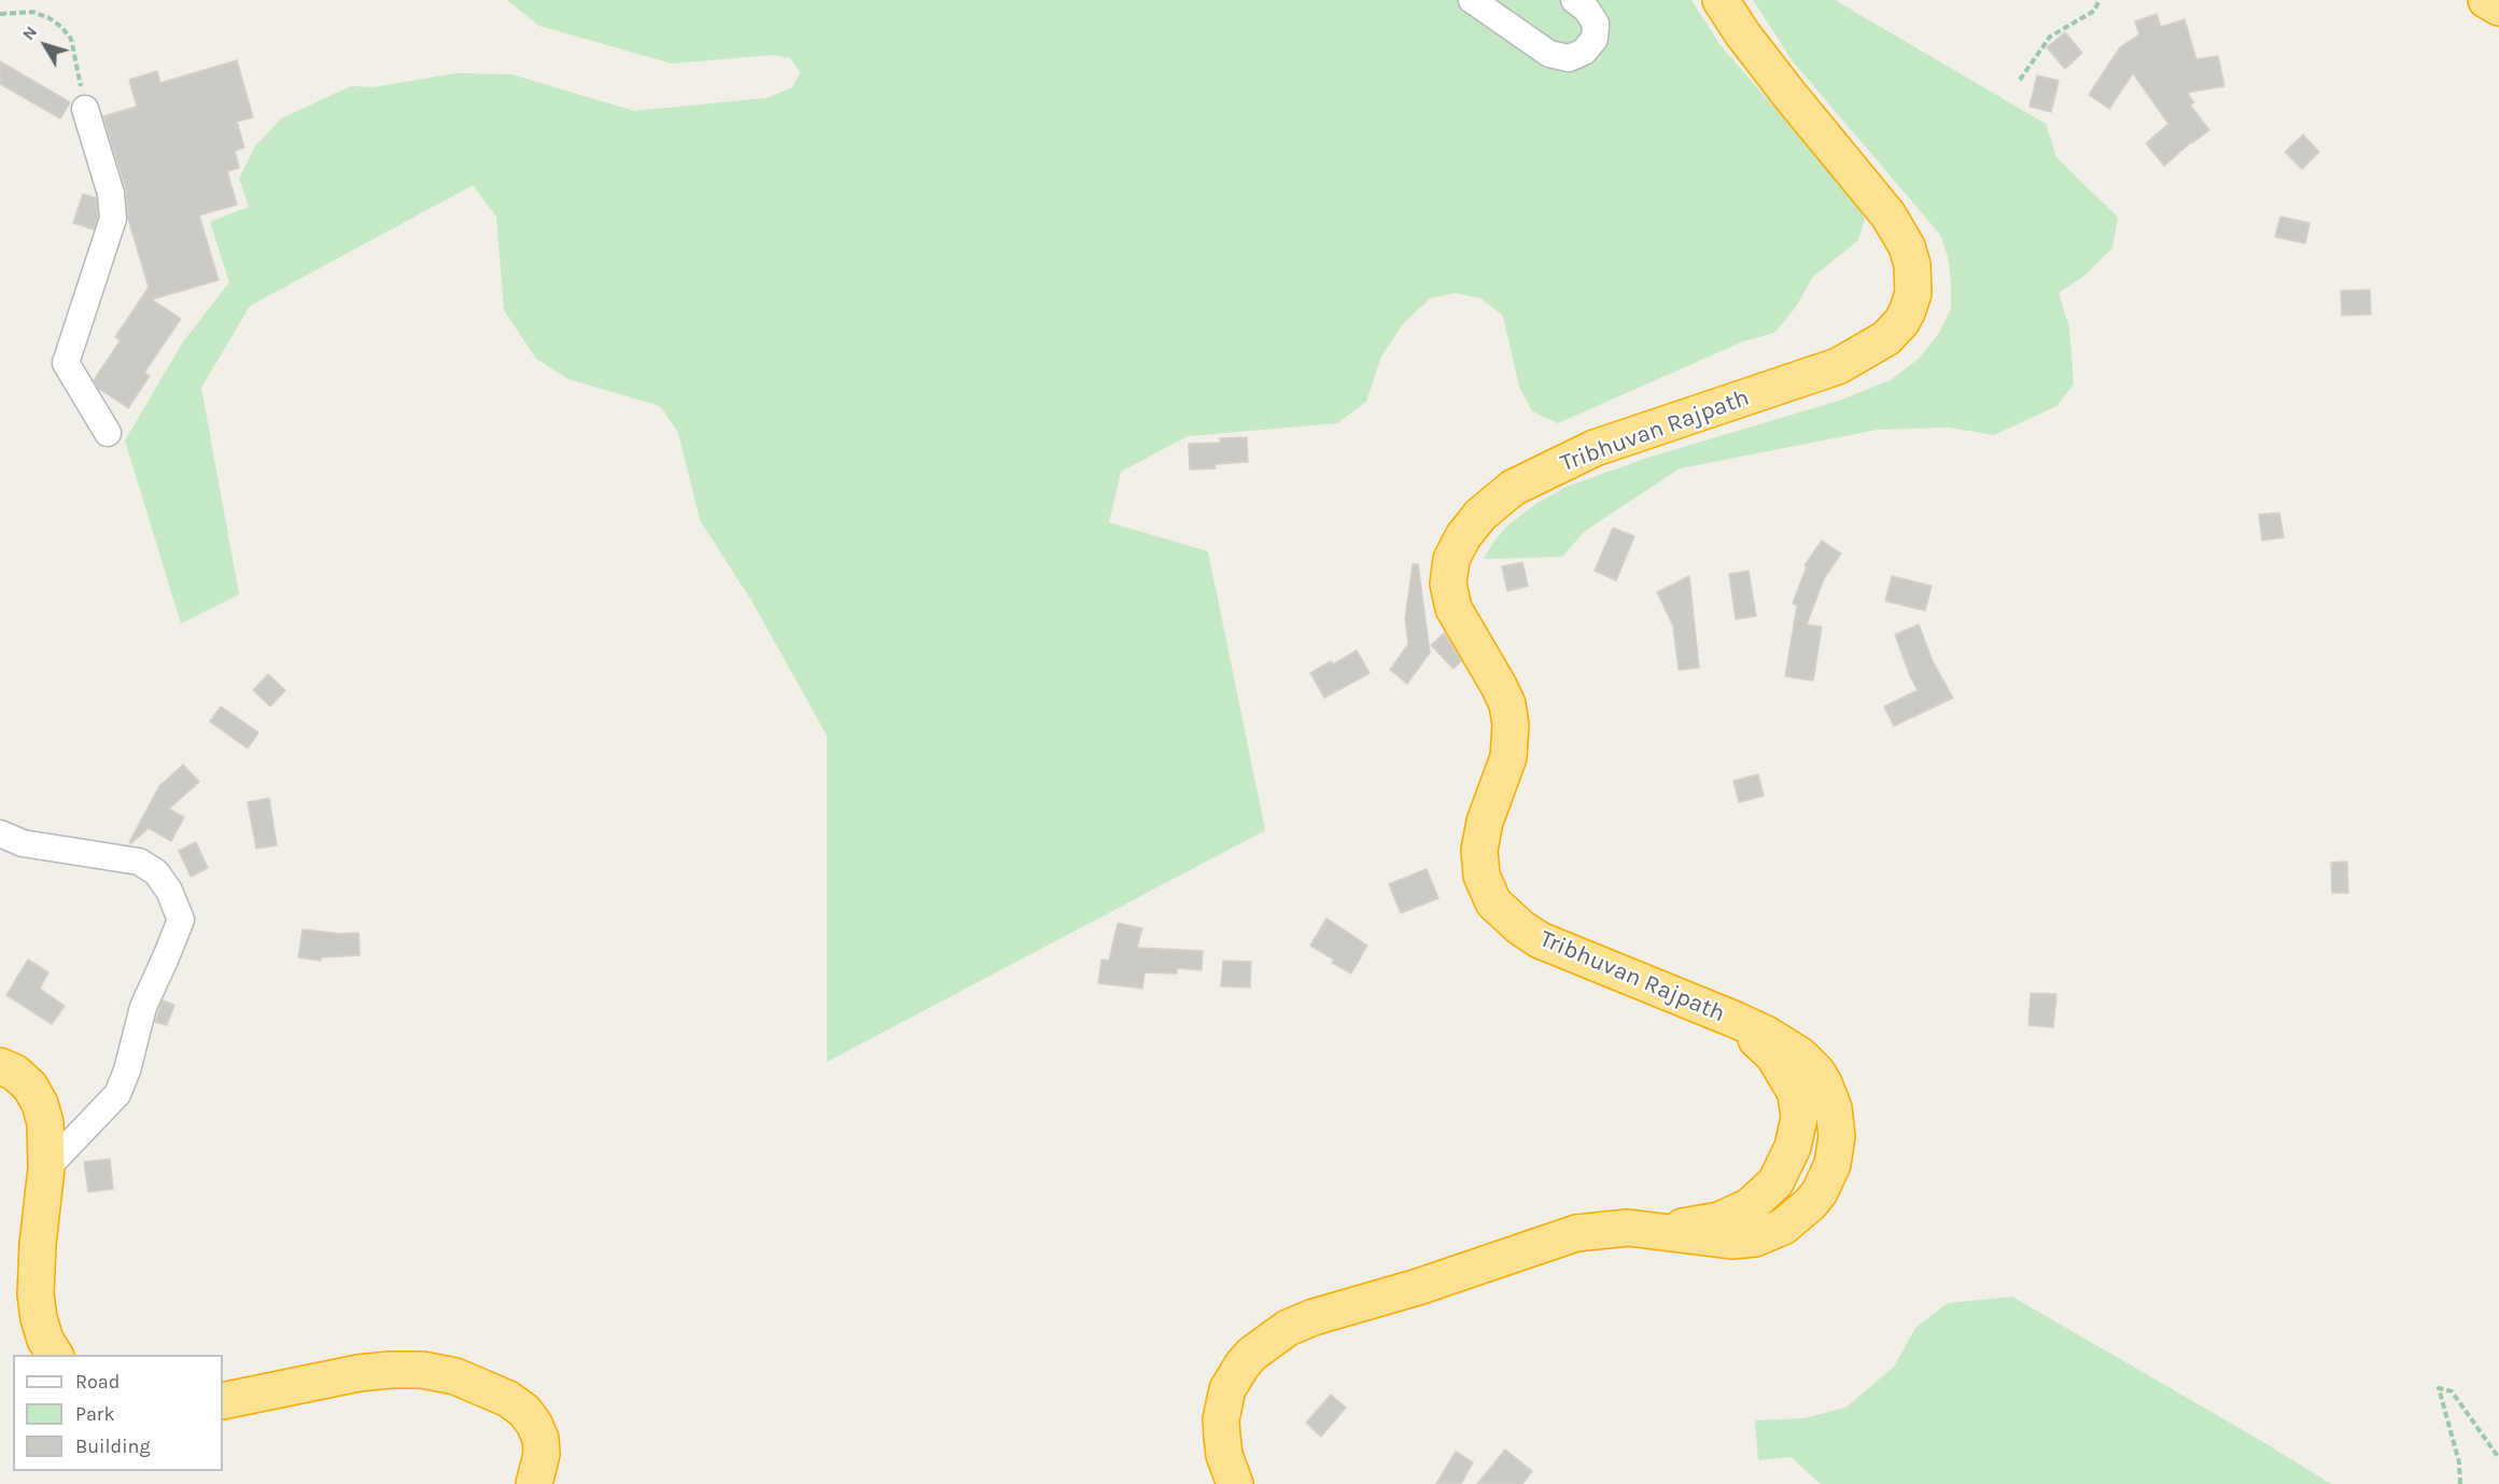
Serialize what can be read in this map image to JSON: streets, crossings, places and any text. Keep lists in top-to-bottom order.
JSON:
{
  "streets": {
    "highway": ["Tribhuvan Rajpath"]
  },
  "legend": ["Road", "Park", "Building"],
  "north": "top left"
}
